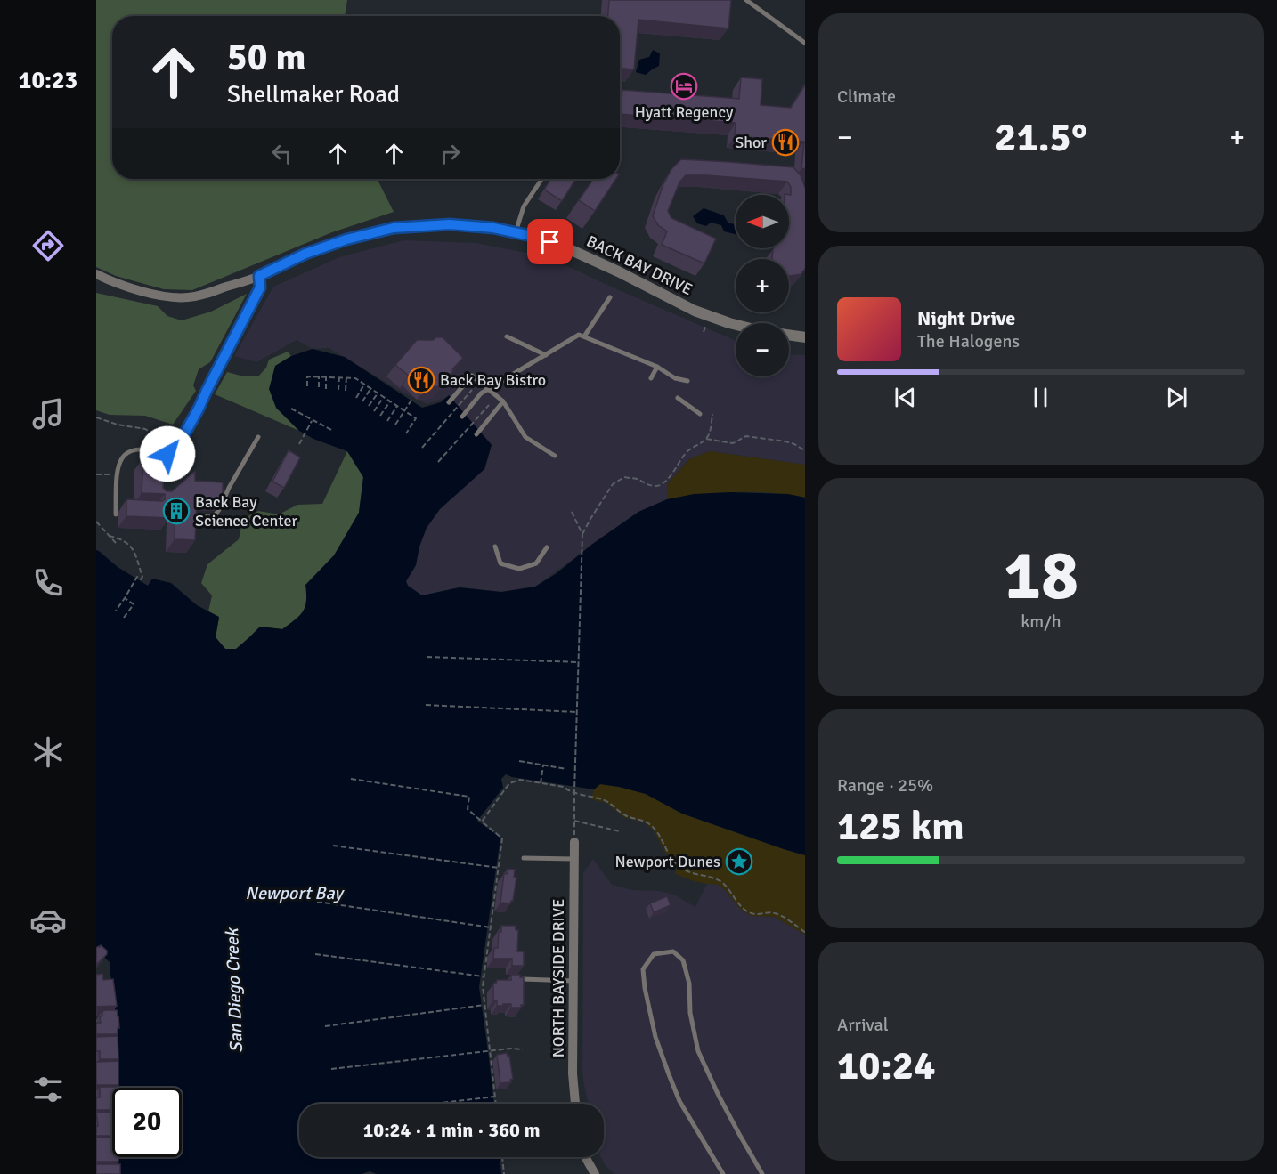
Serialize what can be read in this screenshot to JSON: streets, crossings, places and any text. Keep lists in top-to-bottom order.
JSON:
{
  "streets": {
    "street": ["BACK BAY DRIVE", "NORTH BAYSIDE DRIVE"]
  },
  "water": ["Newport Bay", "San Diego Creek"],
  "places": {
    "hotel": ["Hyatt Regency"],
    "restaurant": ["Shor", "Back Bay Bistro"],
    "building": ["Back Bay Science Center"],
    "place": ["Newport Dunes"]
  },
  "north": "left",
  "page": {
    "tabs": "10:23",
    "tile": [
      "Climate",
      ["18", "km/h"],
      ["Range · 25%", "125 km"],
      ["Arrival", "10:24"]
    ],
    "turn": ["50 m", "Shellmaker Road"],
    "heat": ["−", "21.5°", "+"],
    "map_buttons": ["+", "−"],
    "song": ["Night Drive", "The Halogens"],
    "limit": "20",
    "trip": "10:24 · 1 min · 360 m"
  }
}
